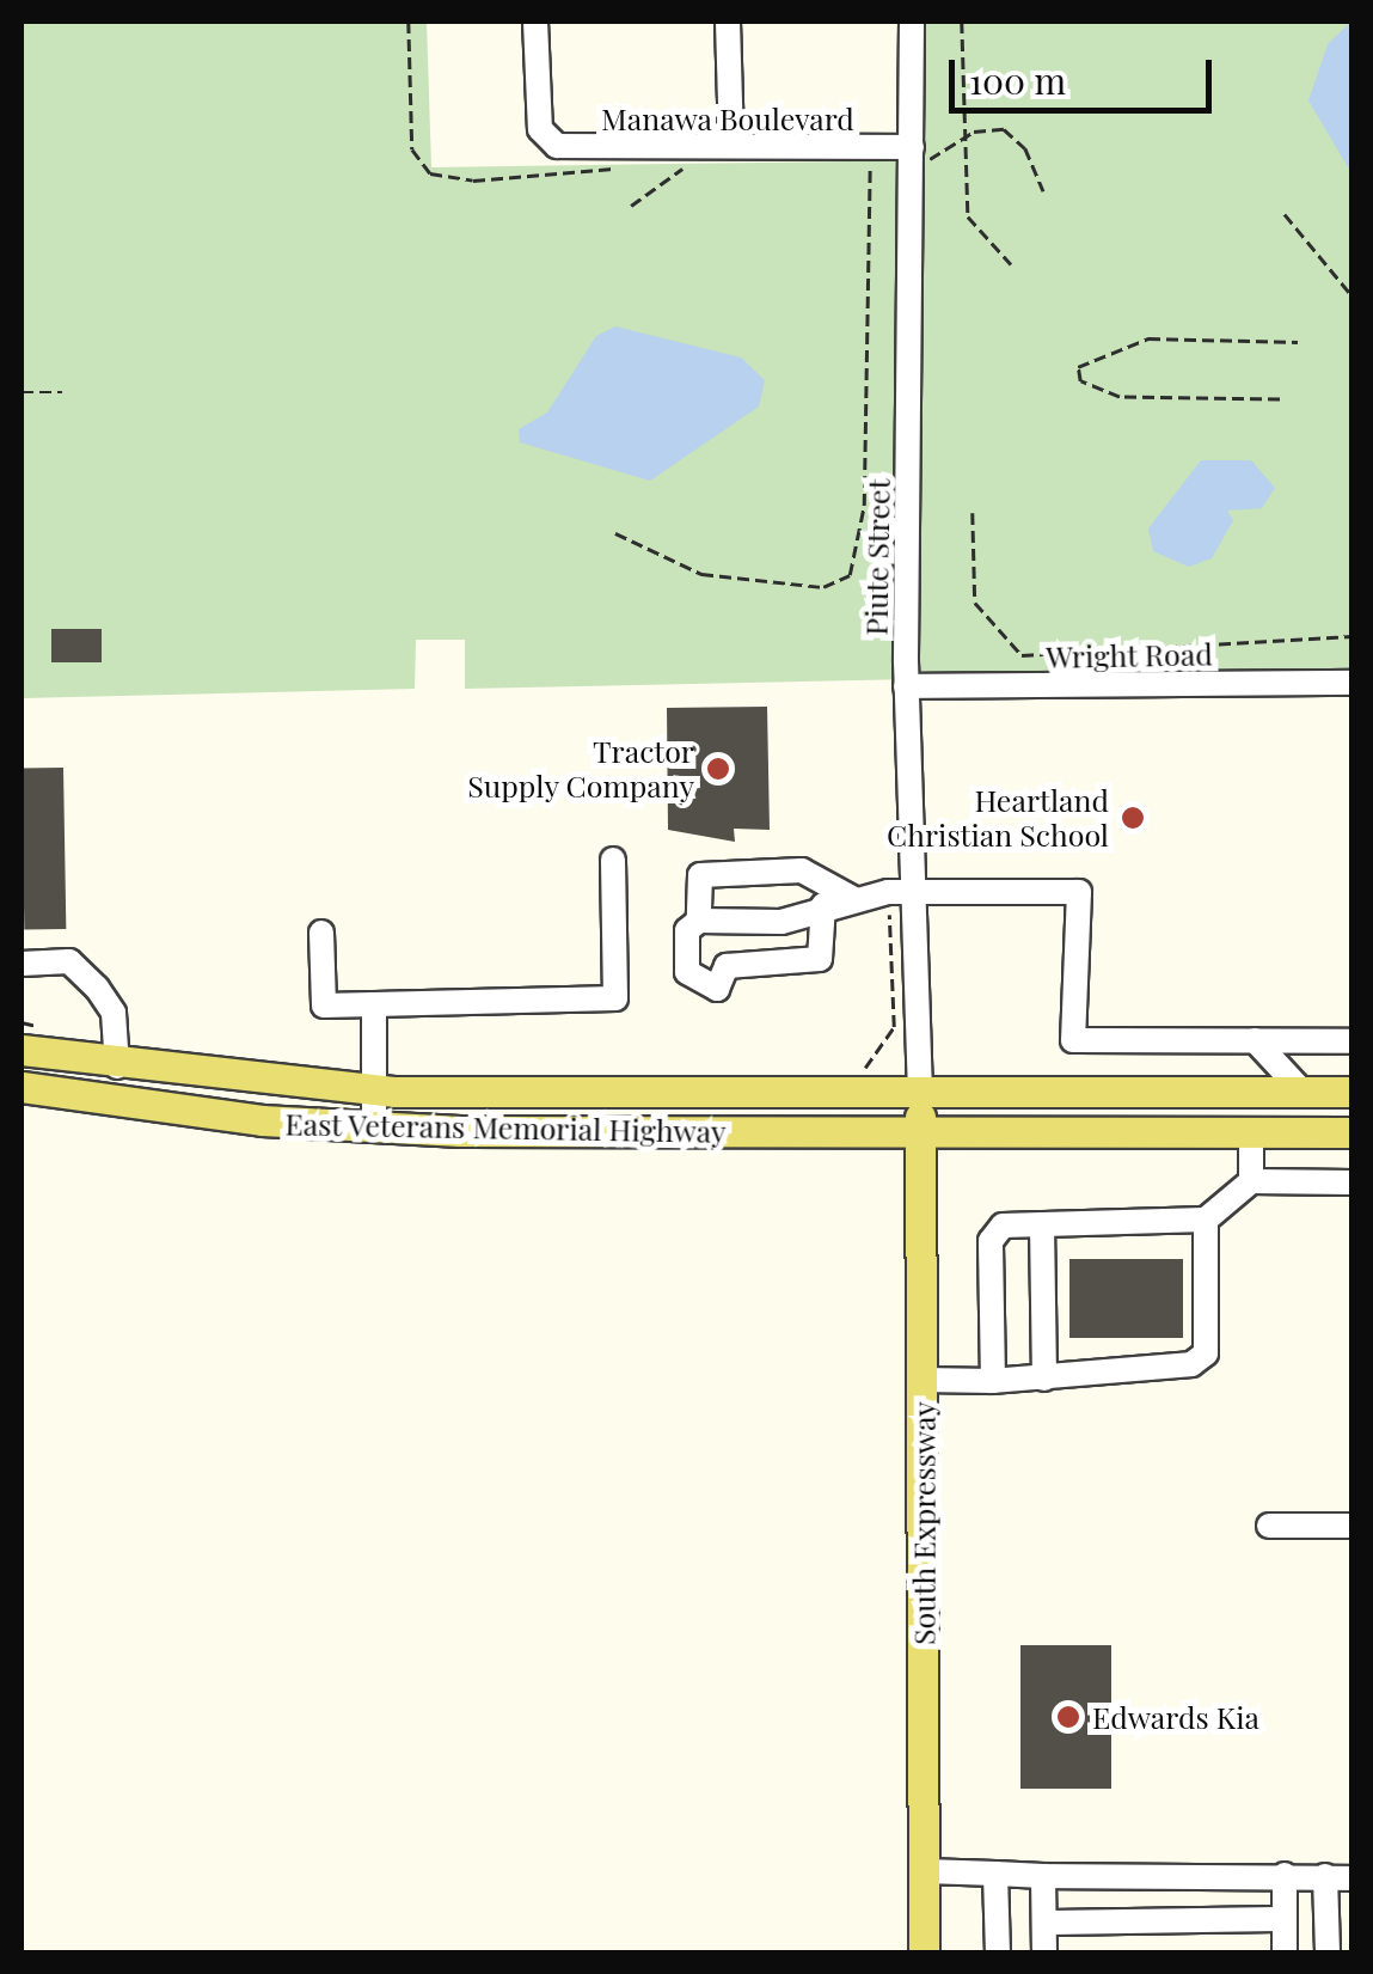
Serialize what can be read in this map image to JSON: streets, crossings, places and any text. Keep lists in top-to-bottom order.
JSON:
{
  "streets": {
    "main road": ["East Veterans Memorial Highway", "South Expressway"],
    "street": ["Manawa Boulevard", "Piute Street", "Wright Road"]
  },
  "crossings": [
    ["Manawa Boulevard", "Piute Street"],
    ["Piute Street", "Wright Road"],
    ["Piute Street", "East Veterans Memorial Highway"],
    ["Piute Street", "South Expressway"],
    ["East Veterans Memorial Highway", "South Expressway"]
  ],
  "places": ["Tractor Supply Company", "Heartland Christian School", "Edwards Kia"],
  "scale_bar": "100 m"
}
